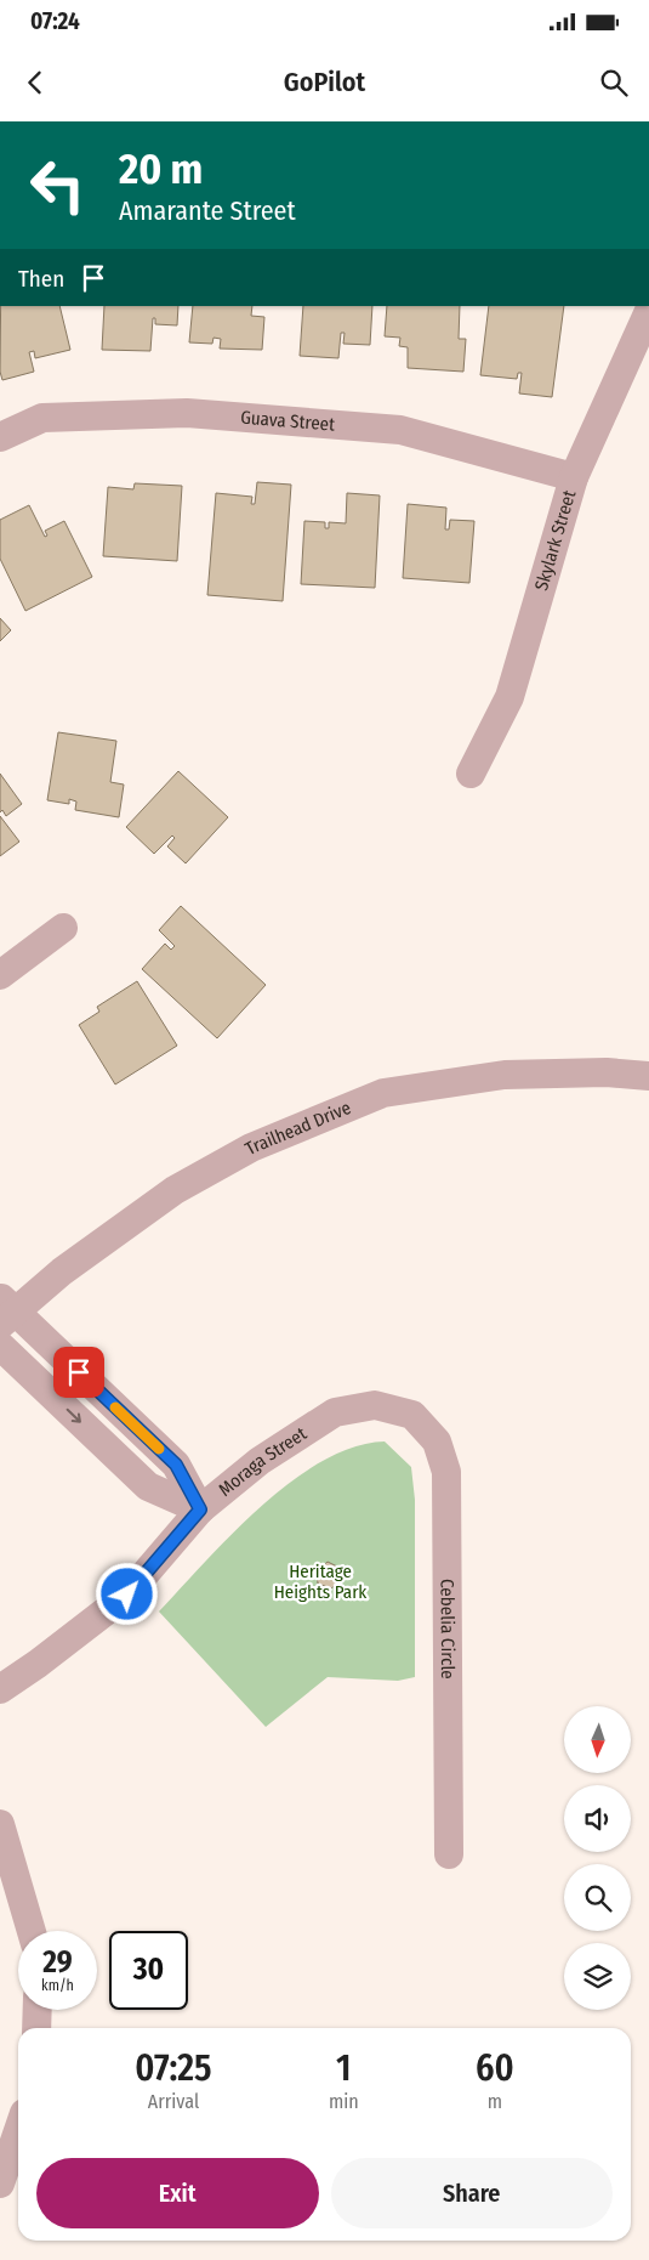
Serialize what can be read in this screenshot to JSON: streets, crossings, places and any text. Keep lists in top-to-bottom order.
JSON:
{
  "streets": {
    "street": [
      "Guava Street",
      "Skylark Street",
      "Trailhead Drive",
      "Moraga Street",
      "Cebelia Circle"
    ]
  },
  "crossings": [
    ["Guava Street", "Skylark Street"],
    ["Moraga Street", "Cebelia Circle"]
  ],
  "parks": ["Heritage Heights Park"],
  "north": "bottom",
  "page": {
    "status": "07:24",
    "header": "GoPilot",
    "turn": ["20 m", "Amarante Street"],
    "then": "Then",
    "speed": "29 km/h",
    "limit": "30",
    "eta": [
      "07:25",
      "Arrival",
      "1",
      "min",
      "60",
      "m"
    ],
    "buttons": ["Exit", "Share"]
  }
}
